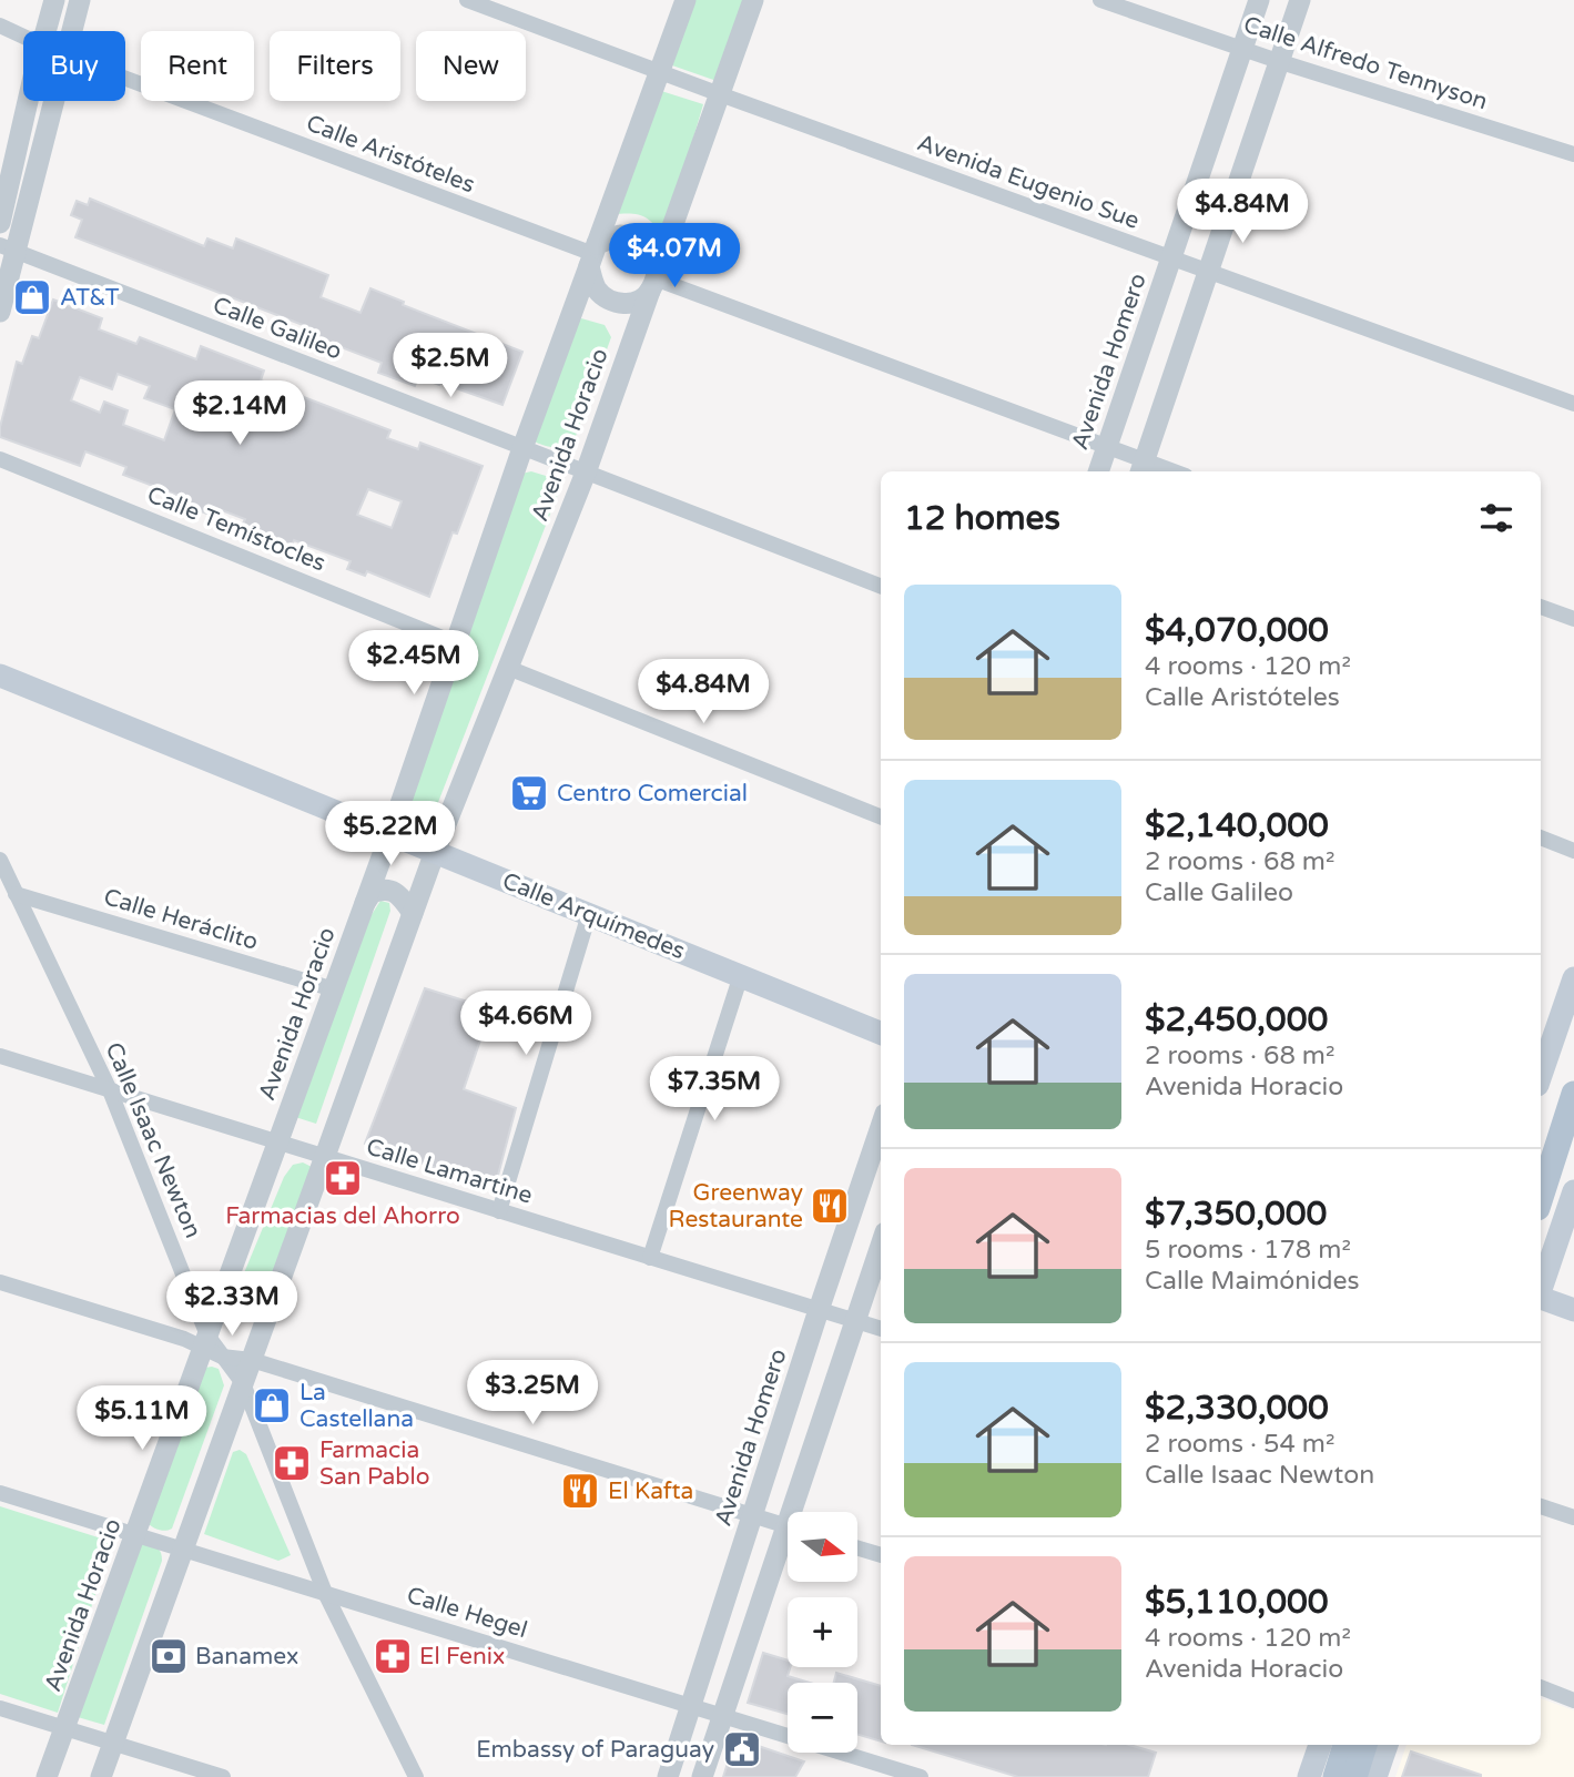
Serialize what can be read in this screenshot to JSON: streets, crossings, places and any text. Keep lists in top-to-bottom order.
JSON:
{
  "streets": {
    "main road": ["Calle Arquímedes"],
    "street": [
      "Calle Alfredo Tennyson",
      "Calle Aristóteles",
      "Avenida Eugenio Sue",
      "Calle Galileo",
      "Avenida Homero",
      "Avenida Horacio",
      "Calle Temístocles",
      "Calle Heráclito",
      "Calle Isaac Newton",
      "Calle Lamartine",
      "Calle Hegel"
    ]
  },
  "crossings": [
    ["Calle Alfredo Tennyson", "Avenida Homero"],
    ["Calle Aristóteles", "Avenida Horacio"],
    ["Avenida Eugenio Sue", "Avenida Homero"],
    ["Avenida Eugenio Sue", "Avenida Horacio"],
    ["Calle Galileo", "Avenida Horacio"],
    ["Avenida Homero", "Calle Lamartine"],
    ["Avenida Homero", "Calle Hegel"],
    ["Avenida Horacio", "Calle Temístocles"],
    ["Avenida Horacio", "Calle Arquímedes"],
    ["Avenida Horacio", "Calle Heráclito"],
    ["Avenida Horacio", "Calle Isaac Newton"],
    ["Avenida Horacio", "Calle Lamartine"],
    ["Avenida Horacio", "Calle Hegel"],
    ["Calle Heráclito", "Calle Isaac Newton"],
    ["Calle Isaac Newton", "Calle Lamartine"],
    ["Calle Isaac Newton", "Calle Hegel"]
  ],
  "places": {
    "shop": ["AT&T", "La Castellana"],
    "supermarket": ["Centro Comercial"],
    "pharmacy": ["Farmacias del Ahorro", "Farmacia San Pablo", "El Fenix"],
    "restaurant": ["Greenway Restaurante", "El Kafta"],
    "bank": ["Banamex"],
    "public building": ["Embassy of Paraguay"]
  },
  "north": "right",
  "page": {
    "chip": [
      "Buy",
      "Rent",
      "Filters",
      "New"
    ],
    "price": [
      "$4.84M",
      "$4.07M",
      "$2.5M",
      "$2.14M",
      "$2.45M",
      "$4.84M",
      "$5.22M",
      "$4.66M",
      "$7.35M",
      "$2.33M",
      "$3.25M",
      "$5.11M"
    ],
    "heading": "12 homes",
    "list": [
      {
        "name": "$4,070,000",
        "note": "4 rooms · 120 m² · Calle Aristóteles"
      },
      {
        "name": "$2,140,000",
        "note": "2 rooms · 68 m² · Calle Galileo"
      },
      {
        "name": "$2,450,000",
        "note": "2 rooms · 68 m² · Avenida Horacio"
      },
      {
        "name": "$7,350,000",
        "note": "5 rooms · 178 m² · Calle Maimónides"
      },
      {
        "name": "$2,330,000",
        "note": "2 rooms · 54 m² · Calle Isaac Newton"
      },
      {
        "name": "$5,110,000",
        "note": "4 rooms · 120 m² · Avenida Horacio"
      }
    ],
    "map_buttons": ["+", "−"]
  }
}
